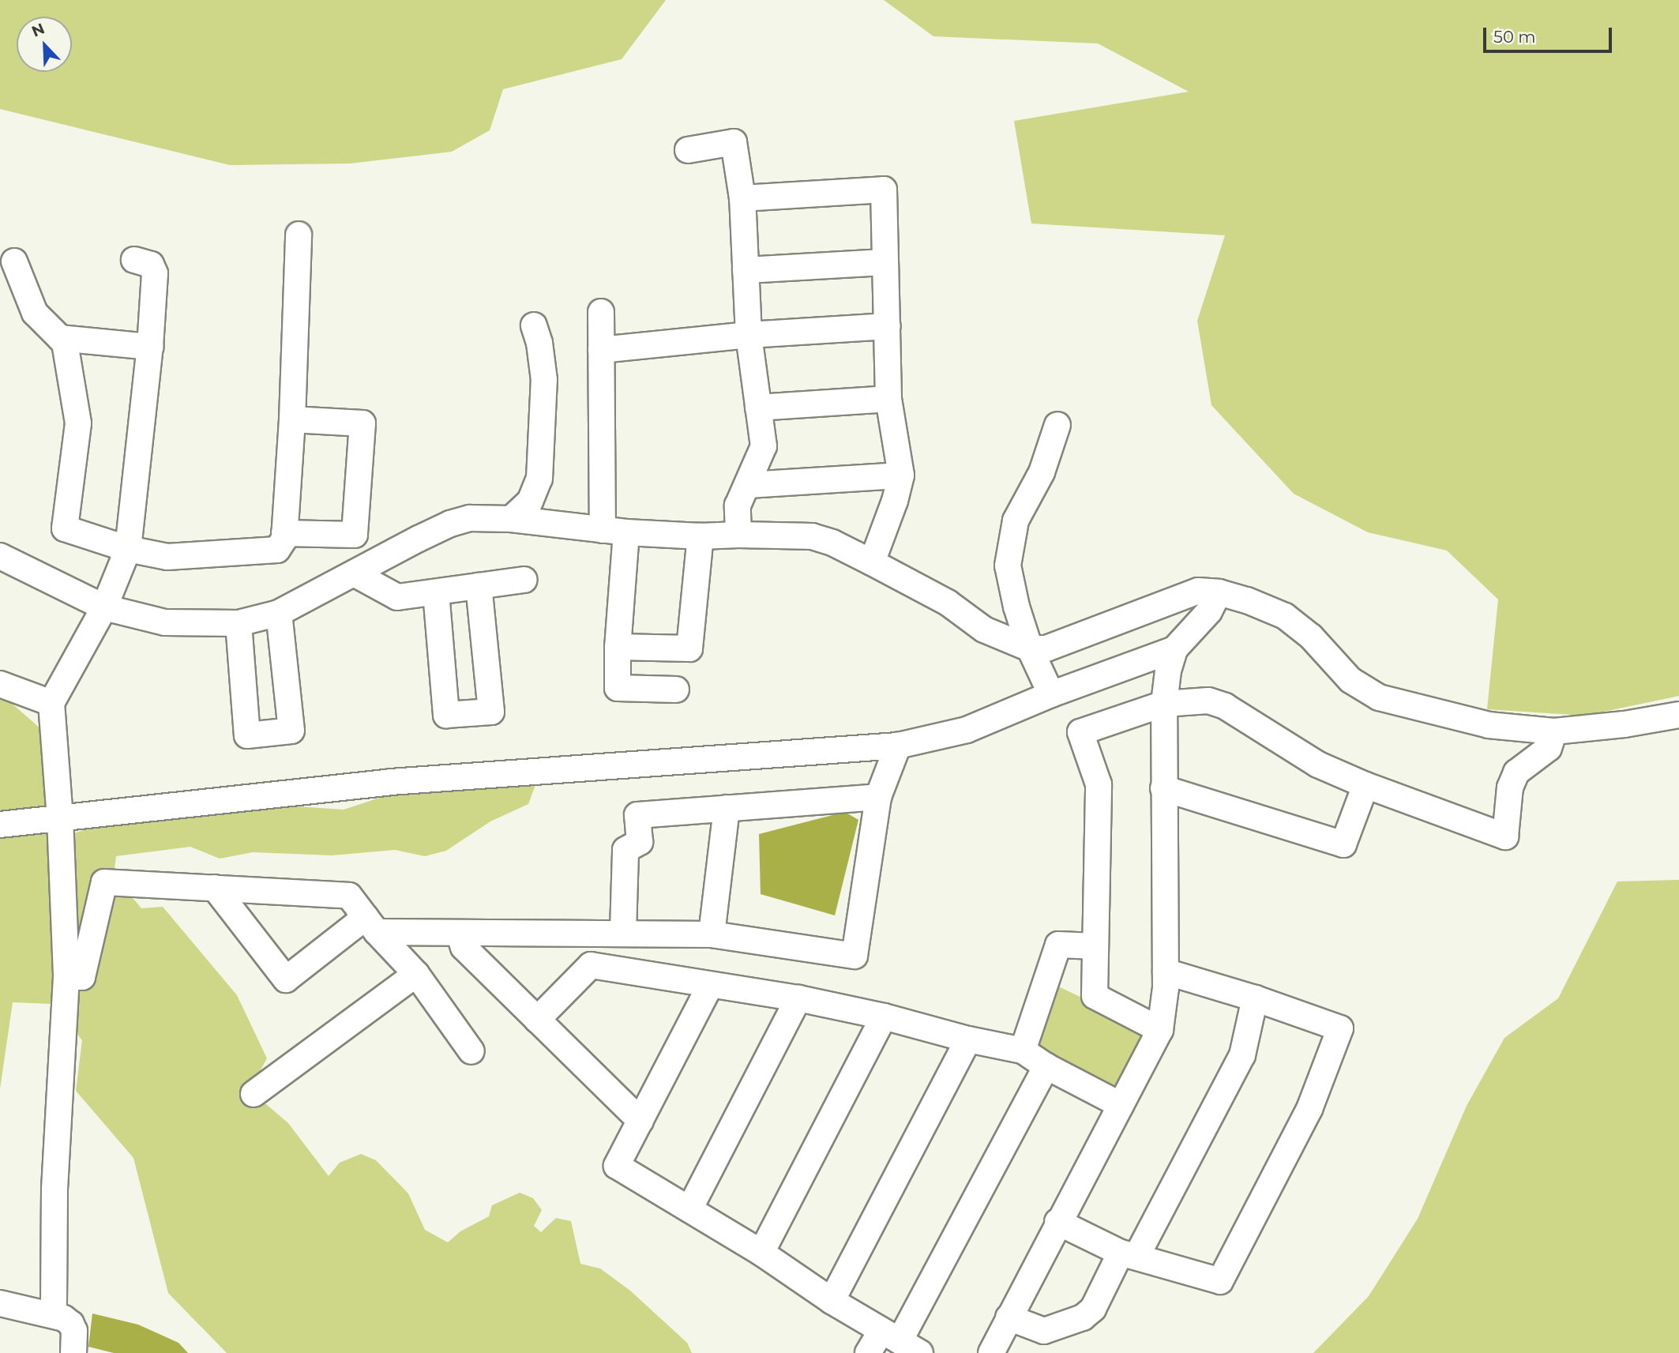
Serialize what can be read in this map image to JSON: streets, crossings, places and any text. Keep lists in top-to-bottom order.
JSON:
{
  "scale_bar": "50 m",
  "north": "top left"
}
